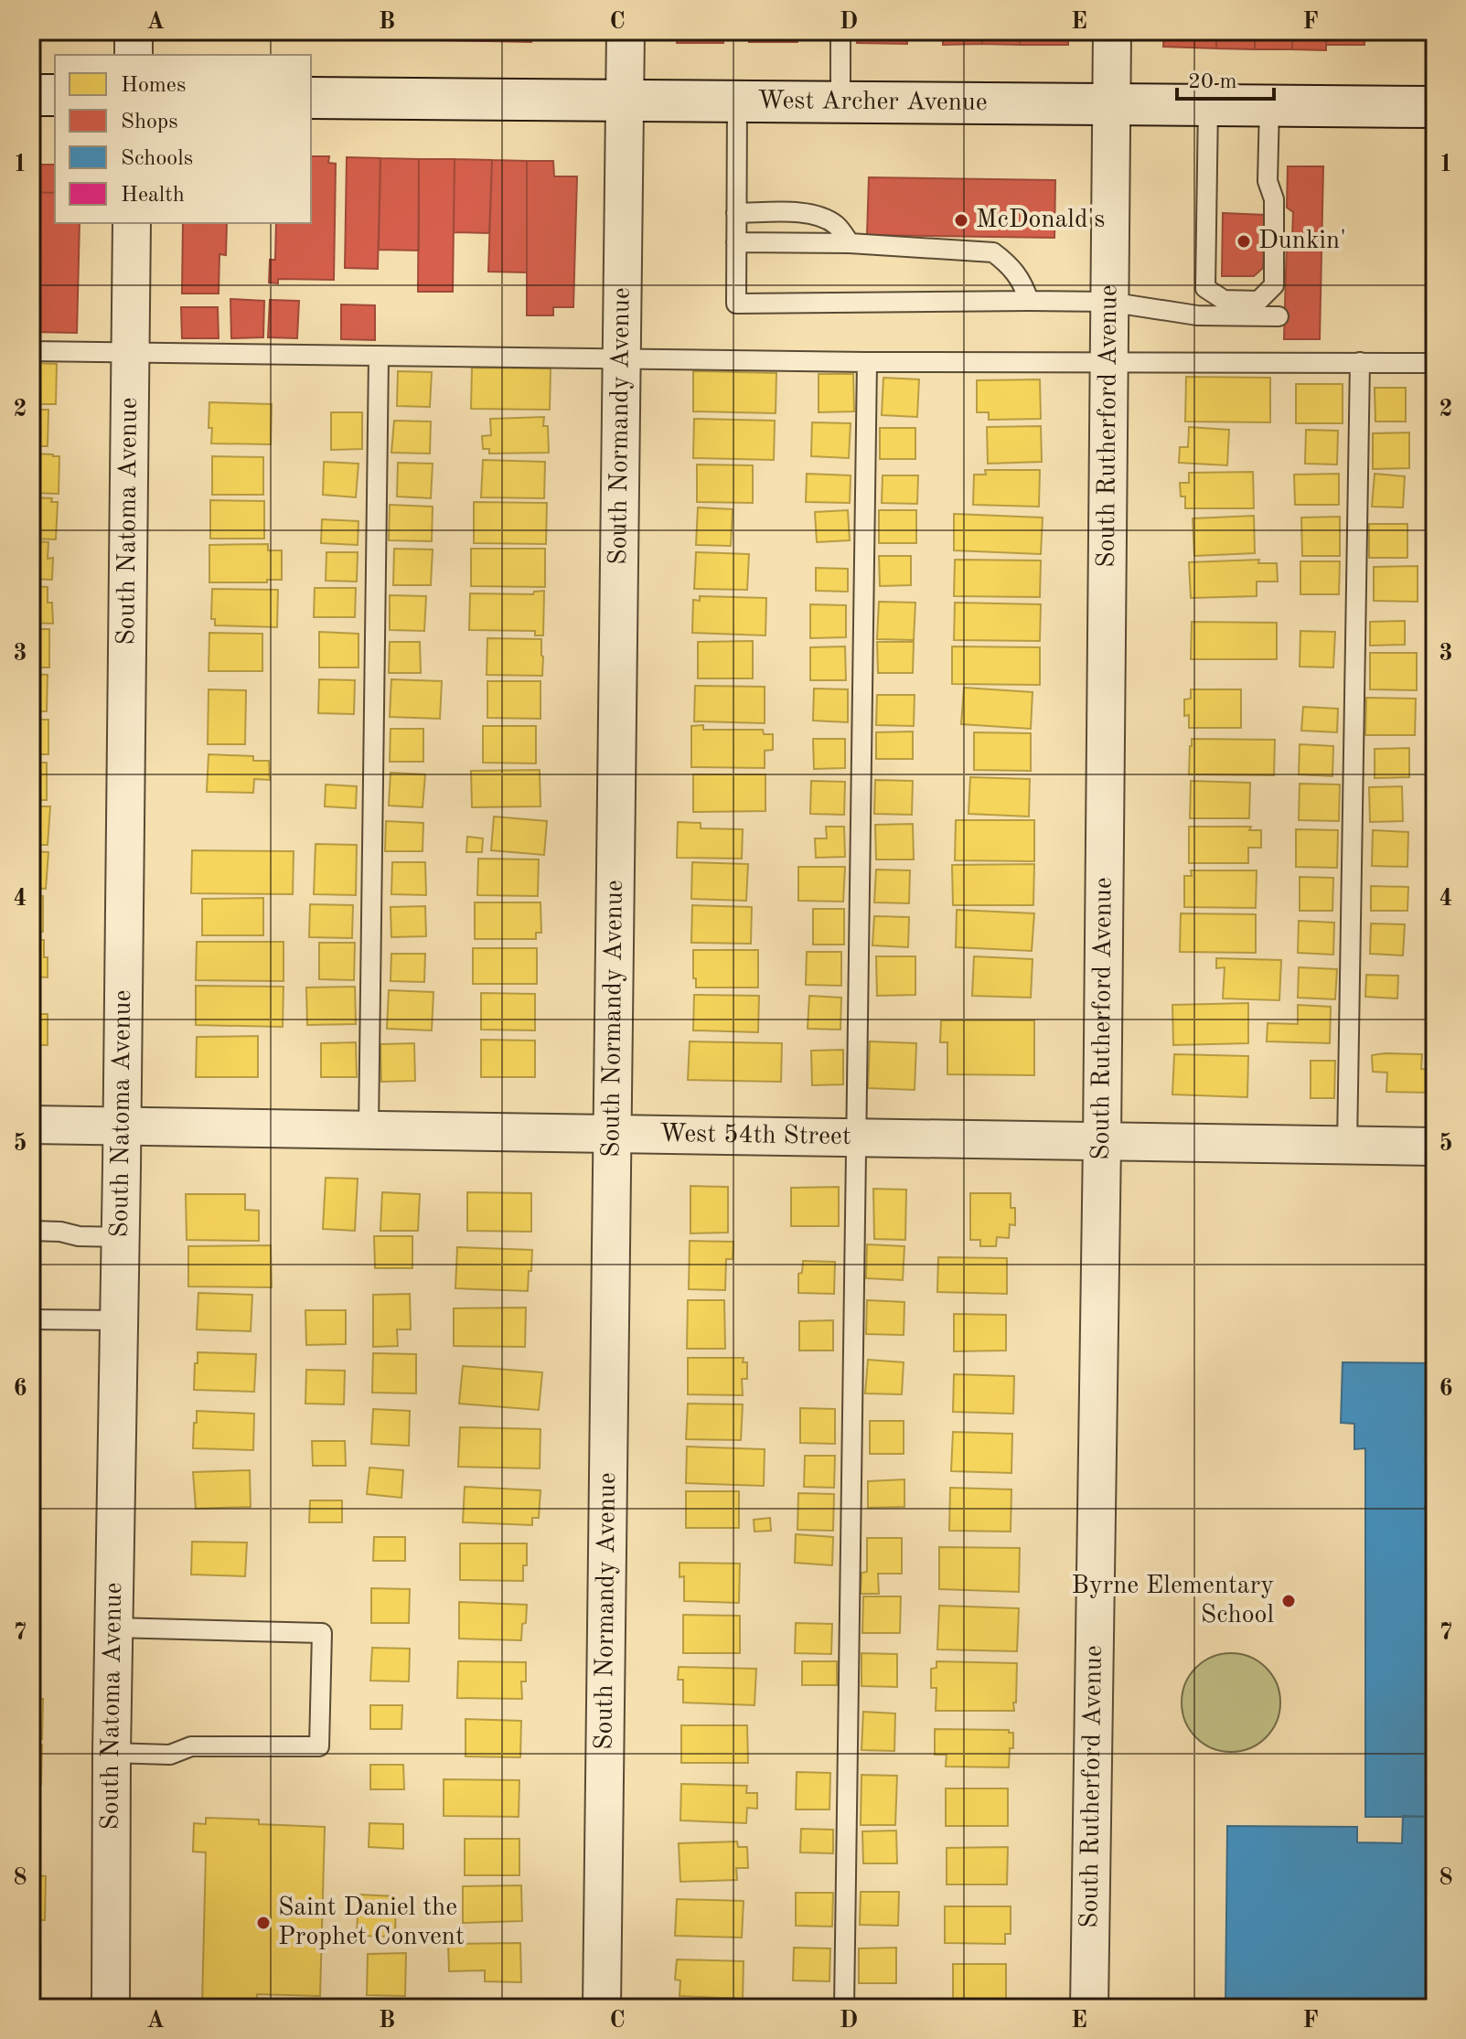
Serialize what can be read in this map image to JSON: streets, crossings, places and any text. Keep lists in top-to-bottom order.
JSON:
{
  "streets": {
    "main road": ["West Archer Avenue"],
    "street": [
      "South Normandy Avenue",
      "South Rutherford Avenue",
      "South Natoma Avenue",
      "West 54th Street"
    ]
  },
  "crossings": [
    ["West Archer Avenue", "South Normandy Avenue"],
    ["West Archer Avenue", "South Rutherford Avenue"],
    ["South Normandy Avenue", "West 54th Street"],
    ["South Rutherford Avenue", "West 54th Street"],
    ["South Natoma Avenue", "West 54th Street"]
  ],
  "places": [
    "McDonald's",
    "Dunkin'",
    "Byrne Elementary School",
    "Saint Daniel the Prophet Convent"
  ],
  "legend": [
    "Homes",
    "Shops",
    "Schools",
    "Health"
  ],
  "scale_bar": "20 m",
  "grid": {
    "columns": [
      "A",
      "B",
      "C",
      "D",
      "E",
      "F"
    ],
    "rows": [
      "1",
      "2",
      "3",
      "4",
      "5",
      "6",
      "7",
      "8"
    ]
  }
}
